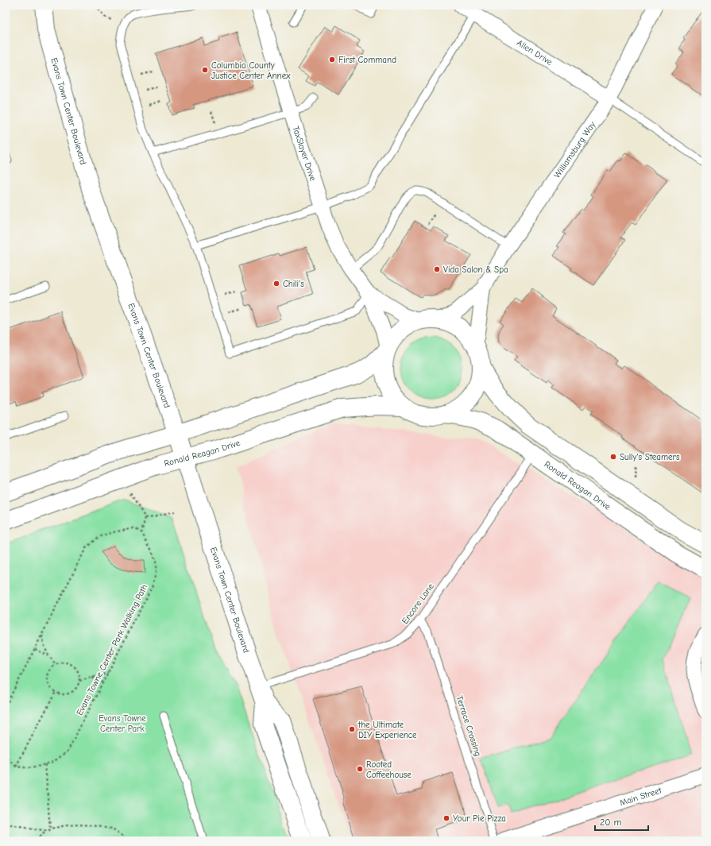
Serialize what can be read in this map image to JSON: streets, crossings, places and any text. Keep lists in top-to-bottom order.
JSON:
{
  "streets": {
    "street": [
      "Allen Drive",
      "Evans Town Center Boulevard",
      "Williamsburg Way",
      "TaxSlayer Drive",
      "Ronald Reagan Drive",
      "Main Street"
    ],
    "lane": ["Encore Lane", "Terrace Crossing"],
    "path": ["Evans Towne Center Park Walking Path"]
  },
  "crossings": [
    ["Allen Drive", "Williamsburg Way"],
    ["Evans Town Center Boulevard", "Ronald Reagan Drive"],
    ["Evans Town Center Boulevard", "Encore Lane"],
    ["Williamsburg Way", "TaxSlayer Drive"],
    ["Williamsburg Way", "Ronald Reagan Drive"],
    ["TaxSlayer Drive", "Ronald Reagan Drive"],
    ["Ronald Reagan Drive", "Encore Lane"],
    ["Encore Lane", "Terrace Crossing"]
  ],
  "parks": ["Evans Towne Center Park"],
  "places": [
    "First Command",
    "Columbia County Justice Center Annex",
    "Vida Salon & Spa",
    "Chili's",
    "Sully's Steamers",
    "the Ultimate DIY Experience",
    "Rooted Coffeehouse",
    "Your Pie Pizza"
  ],
  "scale_bar": "20 m"
}
